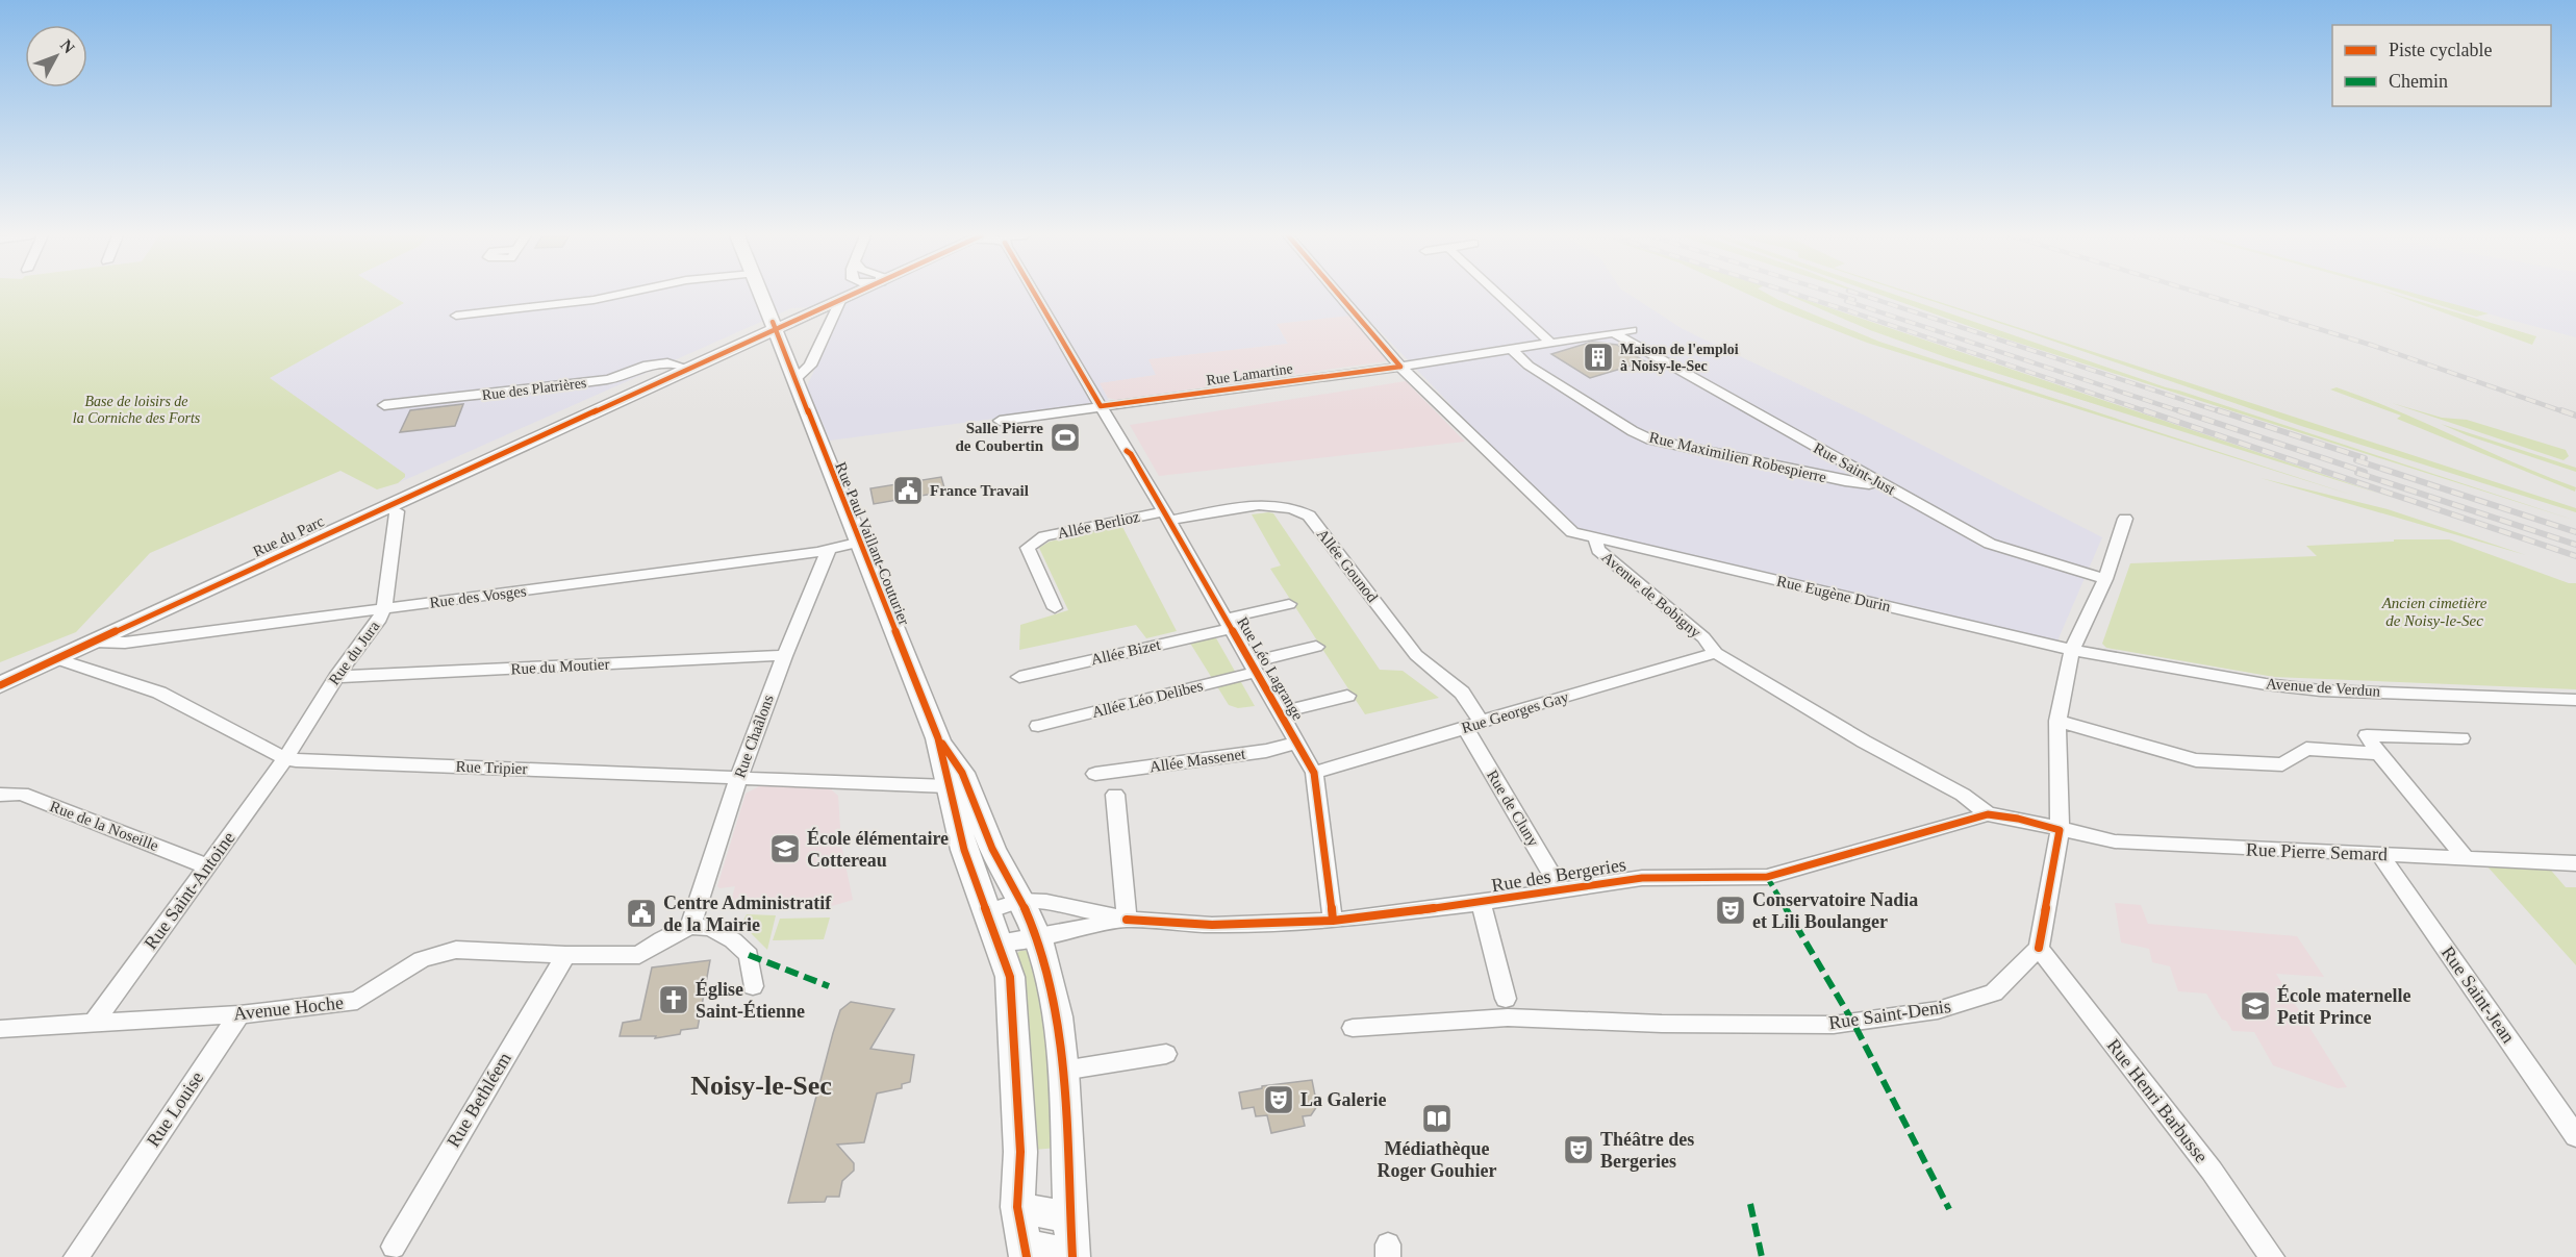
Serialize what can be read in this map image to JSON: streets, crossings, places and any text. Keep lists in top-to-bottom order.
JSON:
{
  "streets": {
    "main road": ["Rue du Parc", "Rue Paul Vaillant-Couturier"],
    "street": [
      "Rue Lamartine",
      "Rue des Platrières",
      "Rue Maximilien Robespierre",
      "Rue Saint-Just",
      "Allée Berlioz",
      "Allée Gounod",
      "Rue Eugène Durin",
      "Avenue de Bobigny",
      "Rue des Vosges",
      "Allée Bizet",
      "Rue du Jura",
      "Rue du Moutier",
      "Rue Léo Lagrange",
      "Avenue de Verdun",
      "Allée Léo Delibes",
      "Rue Georges Gay",
      "Rue Chaâlons",
      "Allée Massenet",
      "Rue Tripier",
      "Rue de Cluny",
      "Rue de la Noseille",
      "Rue Pierre Semard",
      "Rue des Bergeries",
      "Rue Saint-Antoine",
      "Rue Saint-Jean",
      "Avenue Hoche",
      "Rue Saint-Denis",
      "Rue Bethléem",
      "Rue Henri Barbusse",
      "Rue Louise"
    ]
  },
  "crossings": [
    ["Rue Lamartine", "Avenue de Bobigny"],
    ["Rue Lamartine", "Rue Léo Lagrange"],
    ["Rue des Platrières", "Rue du Parc"],
    ["Rue Maximilien Robespierre", "Rue Saint-Just"],
    ["Allée Berlioz", "Allée Gounod"],
    ["Allée Berlioz", "Rue Léo Lagrange"],
    ["Rue du Parc", "Rue Paul Vaillant-Couturier"],
    ["Rue du Parc", "Rue des Vosges"],
    ["Rue du Parc", "Rue du Jura"],
    ["Rue du Parc", "Rue Tripier"],
    ["Rue Paul Vaillant-Couturier", "Rue des Vosges"],
    ["Rue Paul Vaillant-Couturier", "Rue Tripier"],
    ["Rue Paul Vaillant-Couturier", "Rue des Bergeries"],
    ["Allée Gounod", "Rue Léo Lagrange"],
    ["Allée Gounod", "Rue Georges Gay"],
    ["Allée Gounod", "Rue de Cluny"],
    ["Rue Eugène Durin", "Avenue de Bobigny"],
    ["Rue Eugène Durin", "Avenue de Verdun"],
    ["Avenue de Bobigny", "Rue Georges Gay"],
    ["Avenue de Bobigny", "Rue Pierre Semard"],
    ["Avenue de Bobigny", "Rue des Bergeries"],
    ["Rue des Vosges", "Rue du Jura"],
    ["Rue des Vosges", "Rue Chaâlons"],
    ["Allée Bizet", "Rue Léo Lagrange"],
    ["Rue du Jura", "Rue du Moutier"],
    ["Rue du Jura", "Rue Tripier"],
    ["Rue du Jura", "Rue Saint-Antoine"],
    ["Rue du Moutier", "Rue Chaâlons"],
    ["Rue Léo Lagrange", "Allée Léo Delibes"],
    ["Rue Léo Lagrange", "Rue Georges Gay"],
    ["Rue Léo Lagrange", "Allée Massenet"],
    ["Rue Léo Lagrange", "Rue des Bergeries"],
    ["Rue Georges Gay", "Rue de Cluny"],
    ["Rue Chaâlons", "Rue Tripier"],
    ["Rue Chaâlons", "Avenue Hoche"],
    ["Rue Tripier", "Rue Saint-Antoine"],
    ["Rue de Cluny", "Rue des Bergeries"],
    ["Rue de la Noseille", "Rue Saint-Antoine"],
    ["Rue Pierre Semard", "Rue des Bergeries"],
    ["Rue Pierre Semard", "Rue Saint-Jean"],
    ["Rue Saint-Antoine", "Avenue Hoche"],
    ["Avenue Hoche", "Rue Bethléem"],
    ["Avenue Hoche", "Rue Louise"],
    ["Rue Saint-Denis", "Rue Henri Barbusse"]
  ],
  "districts": ["Noisy-le-Sec"],
  "parks": ["Base de loisirs de la Corniche des Forts", "Ancien cimetière de Noisy-le-Sec"],
  "places": {
    "building": ["Maison de l'emploi à Noisy-le-Sec"],
    "sports": ["Salle Pierre de Coubertin"],
    "public building": ["France Travail", "Centre Administratif de la Mairie"],
    "school or university": ["École élémentaire Cottereau", "École maternelle Petit Prince"],
    "theatre": ["Conservatoire Nadia et Lili Boulanger", "La Galerie", "Théâtre des Bergeries"],
    "church": ["Église Saint-Étienne"],
    "library": ["Médiathèque Roger Gouhier"]
  },
  "legend": ["Piste cyclable", "Chemin"],
  "north": "top right"
}
